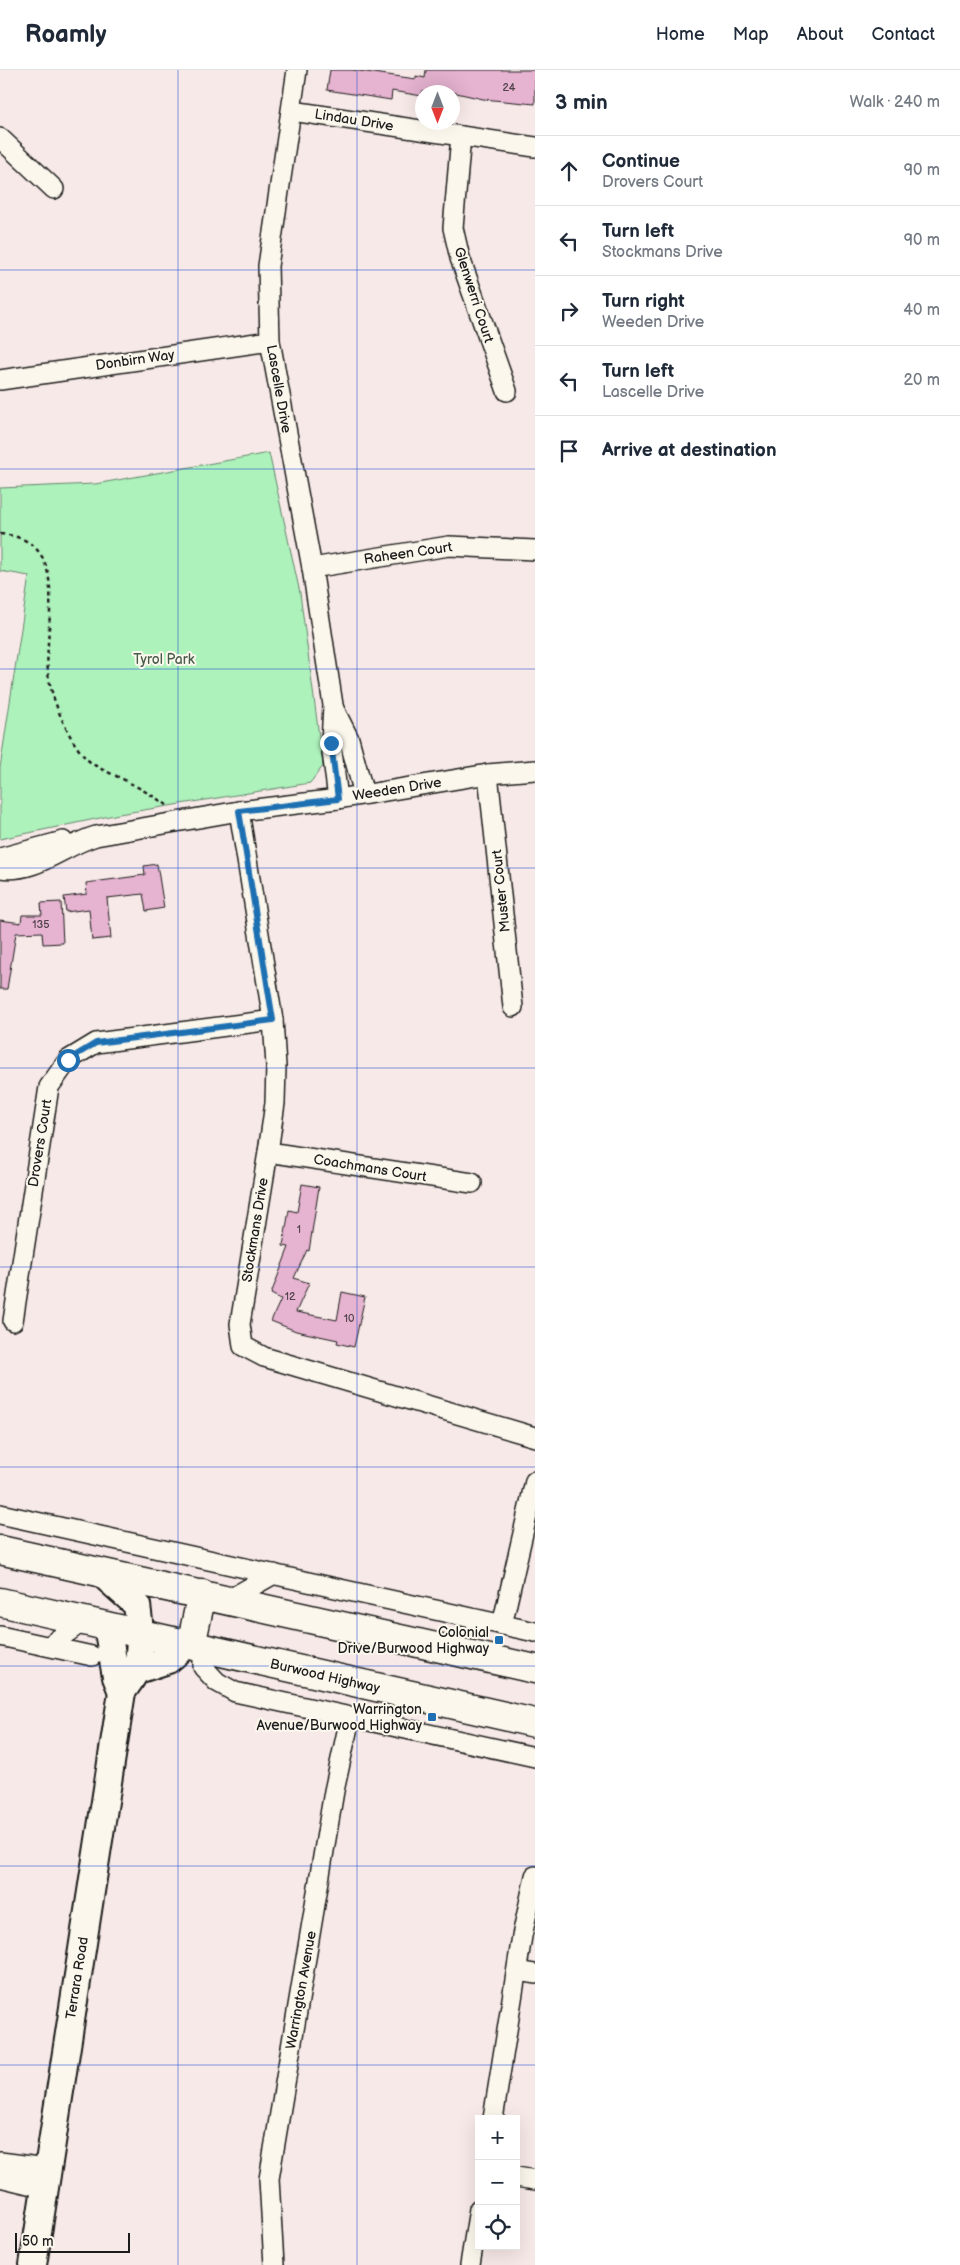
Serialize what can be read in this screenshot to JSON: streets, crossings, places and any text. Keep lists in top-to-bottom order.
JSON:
{
  "streets": {
    "highway": ["Burwood Highway"],
    "street": [
      "Lindau Drive",
      "Glenwerri Court",
      "Donbirn Way",
      "Lascelle Drive",
      "Raheen Court",
      "Weeden Drive",
      "Muster Court",
      "Drovers Court",
      "Coachmans Court",
      "Stockmans Drive",
      "Terrara Road",
      "Warrington Avenue"
    ]
  },
  "crossings": [
    ["Lindau Drive", "Glenwerri Court"],
    ["Lindau Drive", "Lascelle Drive"],
    ["Donbirn Way", "Lascelle Drive"],
    ["Lascelle Drive", "Raheen Court"],
    ["Lascelle Drive", "Weeden Drive"],
    ["Weeden Drive", "Muster Court"],
    ["Weeden Drive", "Stockmans Drive"],
    ["Drovers Court", "Stockmans Drive"],
    ["Coachmans Court", "Stockmans Drive"],
    ["Burwood Highway", "Terrara Road"]
  ],
  "parks": ["Tyrol Park"],
  "places": {
    "transit": ["Colonial Drive/Burwood Highway", "Warrington Avenue/Burwood Highway"]
  },
  "house_numbers": [
    "24",
    "135",
    "1",
    "12",
    "10"
  ],
  "scale_bar": "50 m",
  "north": "bottom",
  "page": {
    "header": "Roamly",
    "nav": [
      "Home",
      "Map",
      "About",
      "Contact"
    ],
    "heading": ["3 min", "Walk · 240 m"],
    "list": [
      ["Continue", "Drovers Court", "90 m"],
      ["Turn left", "Stockmans Drive", "90 m"],
      ["Turn right", "Weeden Drive", "40 m"],
      ["Turn left", "Lascelle Drive", "20 m"],
      "Arrive at destination"
    ],
    "map_buttons": ["+", "−"],
    "scale": "50 m"
  }
}
